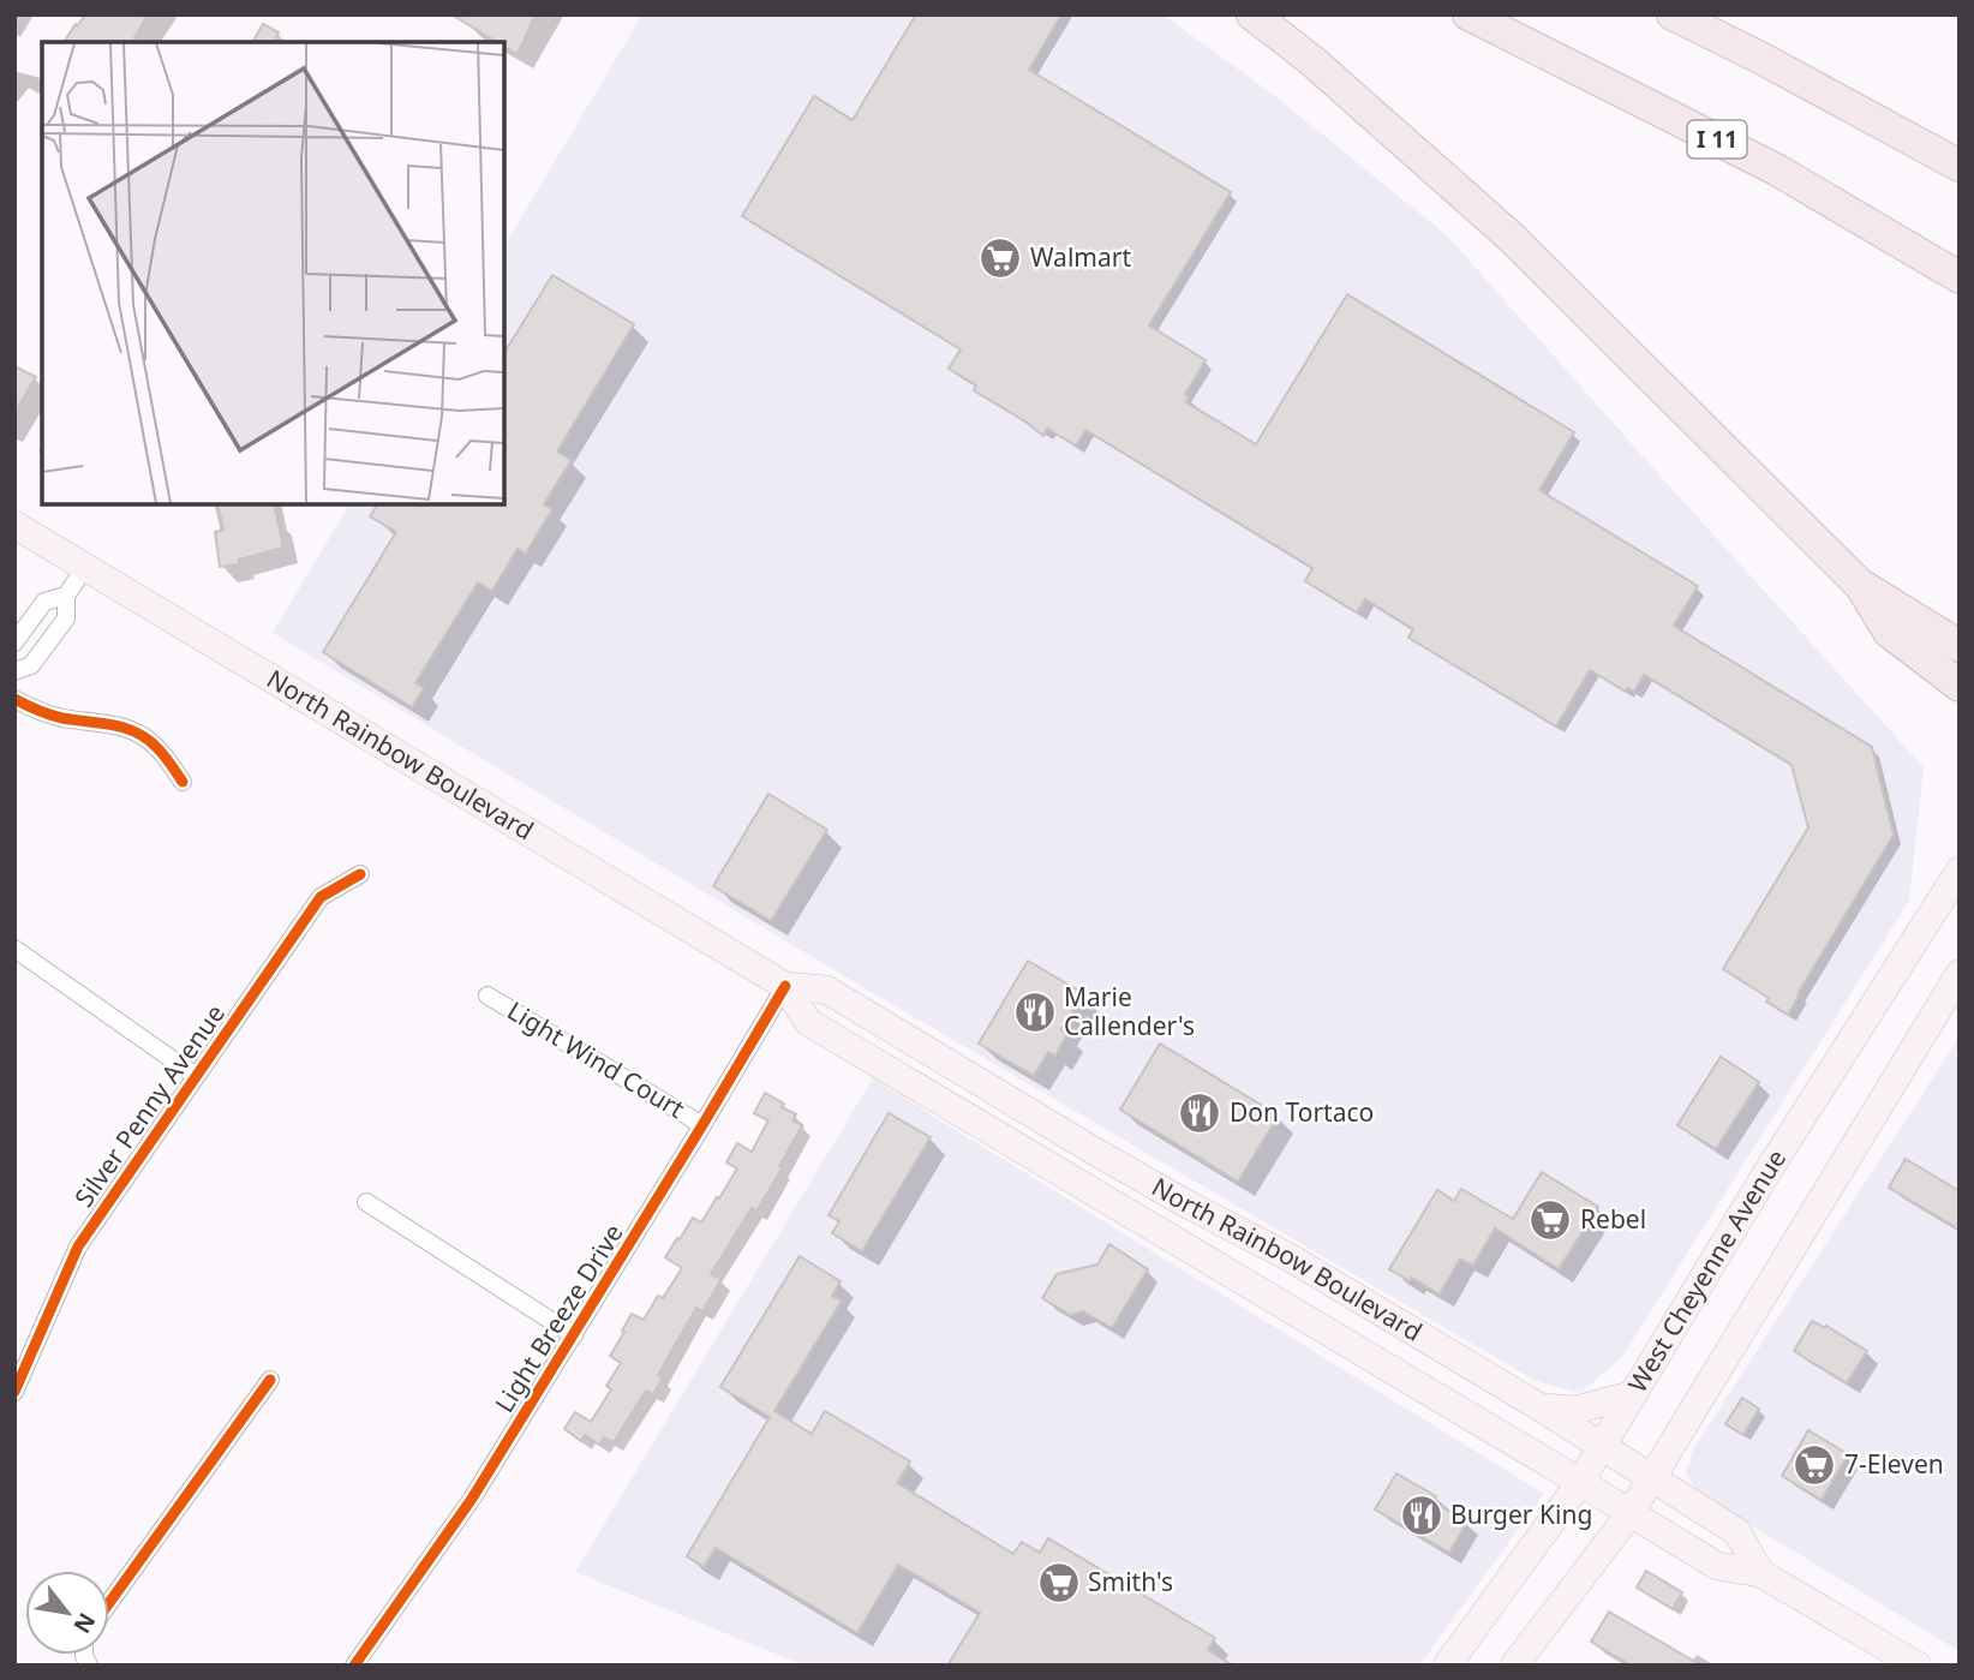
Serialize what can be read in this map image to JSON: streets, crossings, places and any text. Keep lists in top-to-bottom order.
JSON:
{
  "streets": {
    "highway": ["I 11"],
    "main road": ["North Rainbow Boulevard", "West Cheyenne Avenue"],
    "street": ["Light Wind Court", "Silver Penny Avenue", "Light Breeze Drive"]
  },
  "crossings": [
    ["North Rainbow Boulevard", "West Cheyenne Avenue"],
    ["North Rainbow Boulevard", "Light Breeze Drive"],
    ["Light Wind Court", "Light Breeze Drive"]
  ],
  "places": {
    "supermarket": [
      "Walmart",
      "Rebel",
      "7-Eleven",
      "Smith's"
    ],
    "restaurant": ["Marie Callender's", "Don Tortaco", "Burger King"]
  },
  "north": "bottom right"
}
